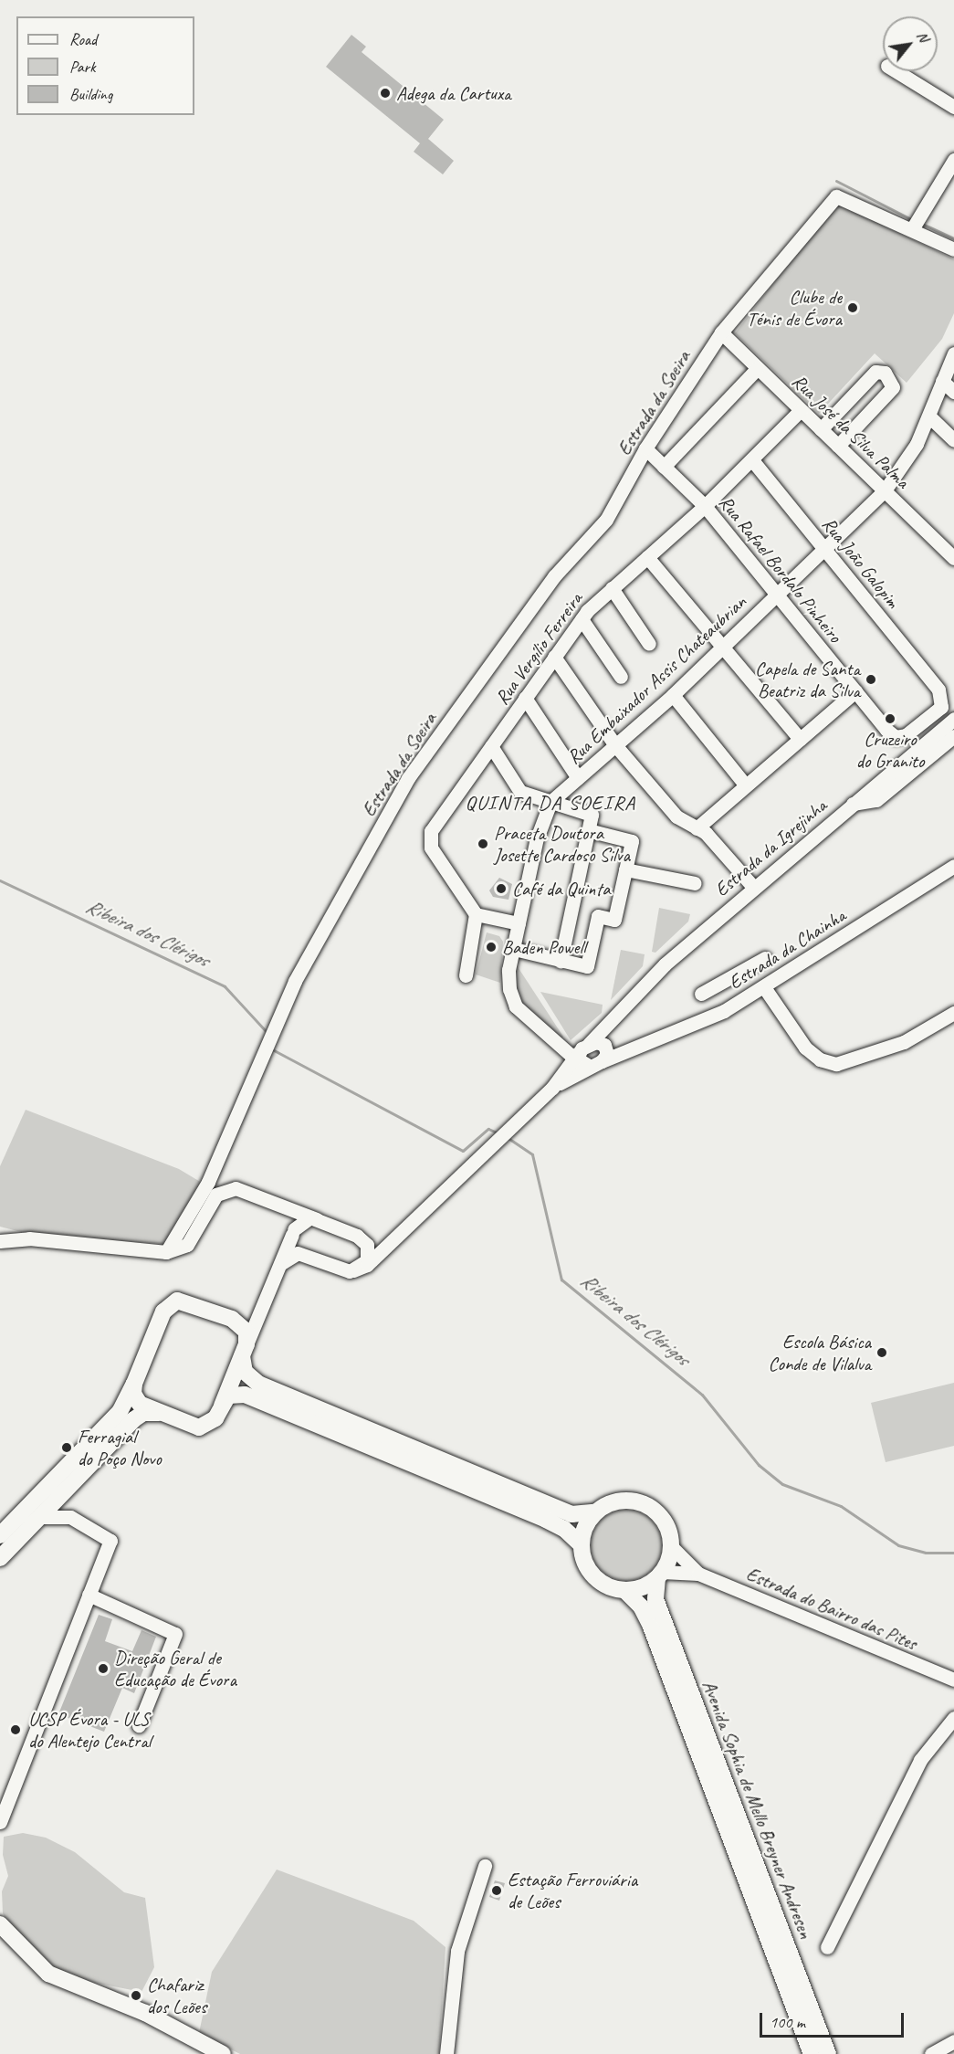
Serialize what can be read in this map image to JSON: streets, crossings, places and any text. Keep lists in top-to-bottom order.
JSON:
{
  "streets": {
    "main road": ["Avenida Sophia de Mello Breyner Andresen"],
    "street": [
      "Estrada da Soeira",
      "Rua José da Silva Palma",
      "Rua João Galopim",
      "Rua Rafael Bordalo Pinheiro",
      "Rua Vergílio Ferreira",
      "Rua Embaixador Assis Chateaubrian",
      "Estrada da Igrejinha",
      "Estrada da Chainha",
      "Estrada do Bairro das Pites"
    ]
  },
  "crossings": [
    ["Estrada da Soeira", "Rua José da Silva Palma"],
    ["Estrada da Soeira", "Rua Rafael Bordalo Pinheiro"],
    ["Rua José da Silva Palma", "Rua Vergílio Ferreira"],
    ["Rua José da Silva Palma", "Rua Embaixador Assis Chateaubrian"],
    ["Rua João Galopim", "Rua Rafael Bordalo Pinheiro"],
    ["Rua João Galopim", "Rua Vergílio Ferreira"],
    ["Rua João Galopim", "Rua Embaixador Assis Chateaubrian"],
    ["Rua Rafael Bordalo Pinheiro", "Rua Vergílio Ferreira"],
    ["Rua Rafael Bordalo Pinheiro", "Rua Embaixador Assis Chateaubrian"],
    ["Rua Embaixador Assis Chateaubrian", "Estrada da Igrejinha"],
    ["Rua Embaixador Assis Chateaubrian", "Estrada da Chainha"],
    ["Estrada da Igrejinha", "Estrada da Chainha"],
    ["Estrada do Bairro das Pites", "Avenida Sophia de Mello Breyner Andresen"]
  ],
  "districts": ["QUINTA DA SOEIRA"],
  "water": ["Ribeira dos Clérigos"],
  "places": [
    "Adega da Cartuxa",
    "Clube de Ténis de Évora",
    "Capela de Santa Beatriz da Silva",
    "Cruzeiro do Granito",
    "Praceta Doutora Josette Cardoso Silva",
    "Café da Quinta",
    "Baden Powell",
    "Escola Básica Conde de Vilalva",
    "Ferragial do Poço Novo",
    "Direção Geral de Educação de Évora",
    "UCSP Évora - ULS do Alentejo Central",
    "Estação Ferroviária de Leões",
    "Chafariz dos Leões"
  ],
  "legend": ["Road", "Park", "Building"],
  "scale_bar": "100 m",
  "north": "top right"
}
